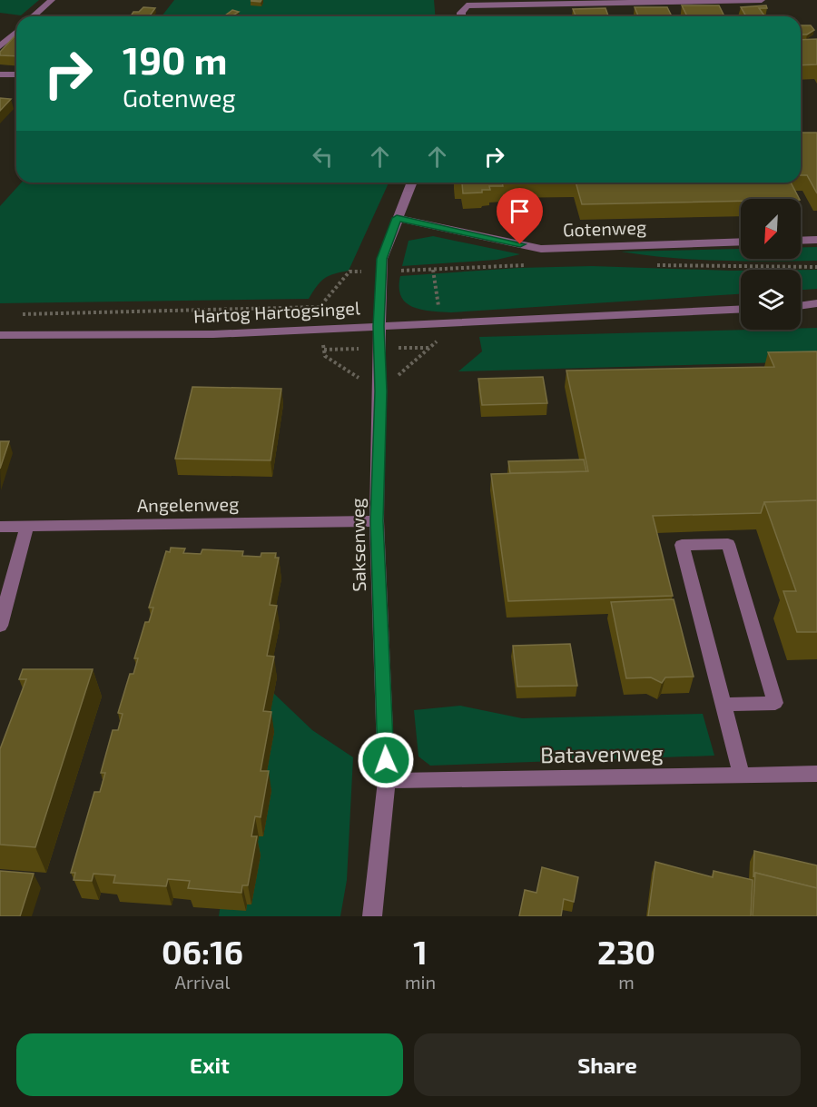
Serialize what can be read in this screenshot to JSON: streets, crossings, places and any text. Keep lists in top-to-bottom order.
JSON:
{
  "streets": {
    "street": [
      "Gotenweg",
      "Hartog Hartogsingel",
      "Angelenweg",
      "Saksenweg",
      "Batavenweg"
    ]
  },
  "crossings": [
    ["Gotenweg", "Saksenweg"],
    ["Hartog Hartogsingel", "Saksenweg"],
    ["Angelenweg", "Saksenweg"],
    ["Saksenweg", "Batavenweg"]
  ],
  "north": "bottom left",
  "page": {
    "turn": ["190 m", "Gotenweg"],
    "eta": [
      "06:16",
      "Arrival",
      "1",
      "min",
      "230",
      "m"
    ],
    "buttons": ["Exit", "Share"]
  }
}
